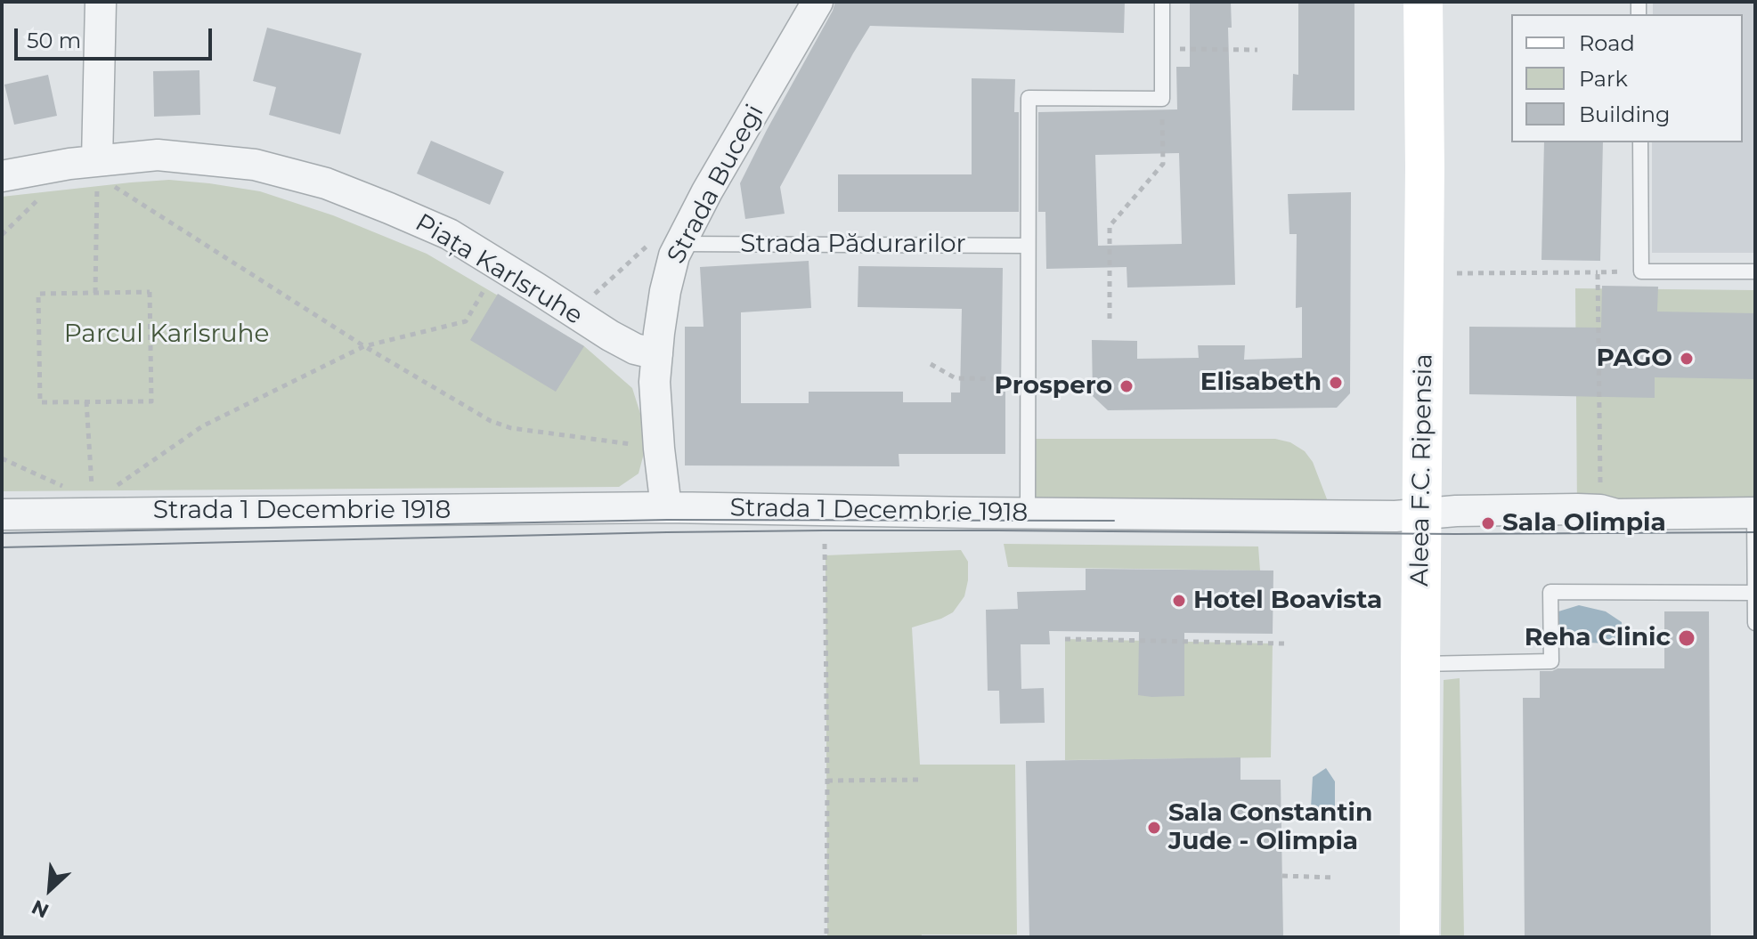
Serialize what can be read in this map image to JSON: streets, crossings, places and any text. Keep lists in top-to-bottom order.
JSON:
{
  "streets": {
    "main road": ["Aleea F.C. Ripensia"],
    "street": ["Strada Bucegi", "Piața Karlsruhe", "Strada 1 Decembrie 1918"],
    "lane": ["Strada Pădurarilor"]
  },
  "crossings": [
    ["Strada Bucegi", "Strada Pădurarilor"],
    ["Strada Bucegi", "Piața Karlsruhe"],
    ["Strada Bucegi", "Strada 1 Decembrie 1918"],
    ["Aleea F.C. Ripensia", "Strada 1 Decembrie 1918"]
  ],
  "parks": ["Parcul Karlsruhe"],
  "places": [
    "PAGO",
    "Elisabeth",
    "Prospero",
    "Sala Olimpia",
    "Hotel Boavista",
    "Reha Clinic",
    "Sala Constantin Jude - Olimpia"
  ],
  "legend": ["Road", "Park", "Building"],
  "scale_bar": "50 m",
  "north": "bottom left"
}
